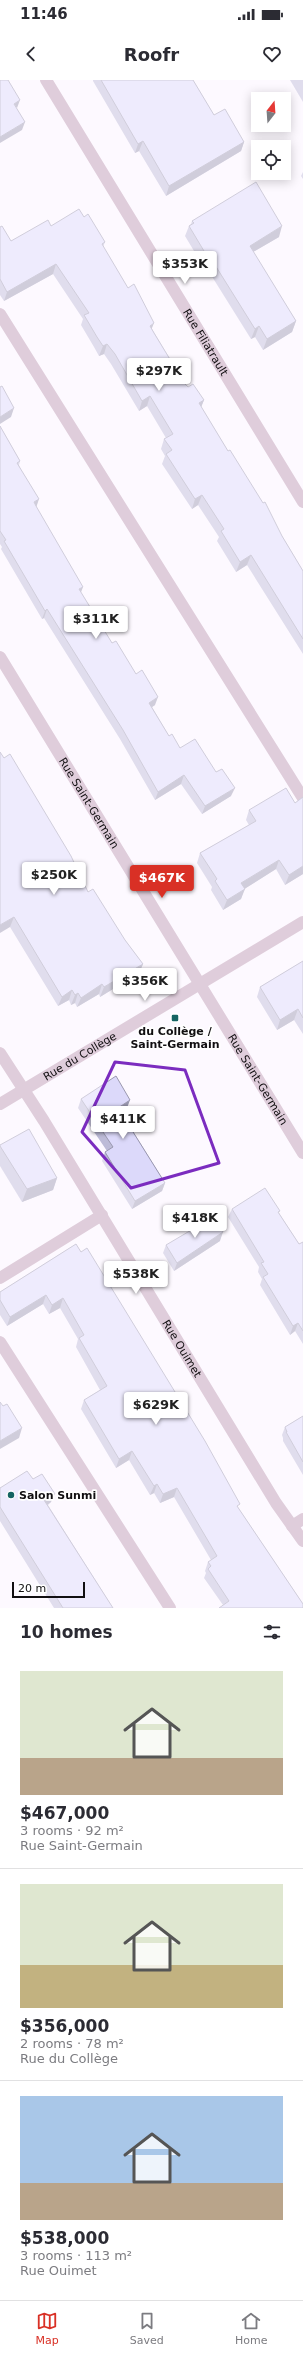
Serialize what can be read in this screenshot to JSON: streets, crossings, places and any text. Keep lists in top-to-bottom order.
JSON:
{
  "streets": {
    "street": [
      "Rue Filiatrault",
      "Rue Saint-Germain",
      "Rue du Collège",
      "Rue Ouimet"
    ]
  },
  "crossings": [
    ["Rue Saint-Germain", "Rue du Collège"],
    ["Rue du Collège", "Rue Ouimet"]
  ],
  "places": {
    "transit": ["du Collège / Saint-Germain"],
    "other": ["Salon Sunmi"]
  },
  "scale_bar": "20 m",
  "north": "top",
  "page": {
    "status": "11:46",
    "header": "Roofr",
    "price": [
      "$353K",
      "$297K",
      "$311K",
      "$250K",
      "$467K",
      "$356K",
      "$411K",
      "$418K",
      "$538K",
      "$629K"
    ],
    "scale": "20 m",
    "heading": "10 homes",
    "list": [
      {
        "name": "$467,000",
        "note": "3 rooms · 92 m² · Rue Saint-Germain"
      },
      {
        "name": "$356,000",
        "note": "2 rooms · 78 m² · Rue du Collège"
      },
      {
        "name": "$538,000",
        "note": "3 rooms · 113 m² · Rue Ouimet"
      }
    ],
    "tabs": ["Map", "Saved", "Home"]
  }
}
